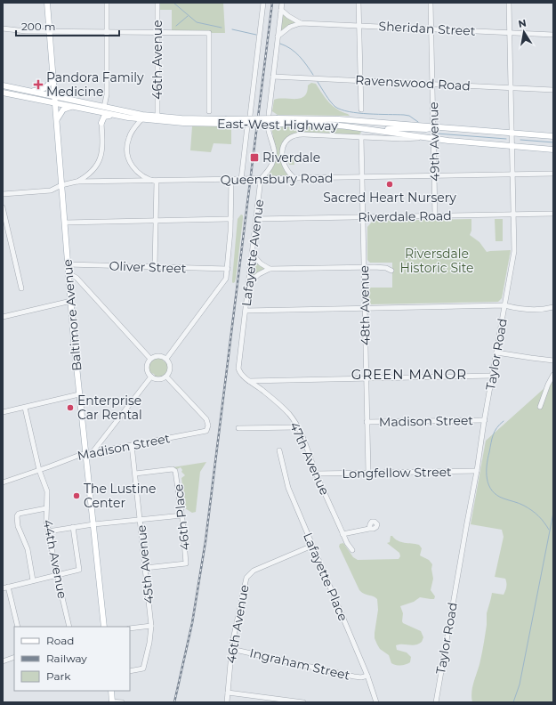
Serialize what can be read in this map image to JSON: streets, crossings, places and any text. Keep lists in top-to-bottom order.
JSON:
{
  "streets": {
    "main road": ["East-West Highway", "Baltimore Avenue"],
    "street": [
      "Sheridan Street",
      "46th Avenue",
      "Ravenswood Road",
      "49th Avenue",
      "Queensbury Road",
      "Riverdale Road",
      "Lafayette Avenue",
      "Oliver Street",
      "48th Avenue",
      "Taylor Road",
      "Madison Street",
      "47th Avenue",
      "Longfellow Street",
      "46th Place",
      "44th Avenue",
      "45th Avenue",
      "Lafayette Place",
      "Ingraham Street"
    ]
  },
  "crossings": [
    ["Sheridan Street", "49th Avenue"],
    ["Sheridan Street", "Taylor Road"],
    ["46th Avenue", "East-West Highway"],
    ["46th Avenue", "Lafayette Place"],
    ["46th Avenue", "Ingraham Street"],
    ["Ravenswood Road", "49th Avenue"],
    ["Ravenswood Road", "Taylor Road"],
    ["East-West Highway", "49th Avenue"],
    ["East-West Highway", "Baltimore Avenue"],
    ["East-West Highway", "Taylor Road"],
    ["49th Avenue", "Queensbury Road"],
    ["49th Avenue", "Riverdale Road"],
    ["Queensbury Road", "Lafayette Avenue"],
    ["Queensbury Road", "48th Avenue"],
    ["Queensbury Road", "Baltimore Avenue"],
    ["Queensbury Road", "Taylor Road"],
    ["Riverdale Road", "Lafayette Avenue"],
    ["Riverdale Road", "48th Avenue"],
    ["Riverdale Road", "Taylor Road"],
    ["Lafayette Avenue", "47th Avenue"],
    ["Oliver Street", "Baltimore Avenue"],
    ["48th Avenue", "Madison Street"],
    ["48th Avenue", "Longfellow Street"],
    ["Baltimore Avenue", "Madison Street"],
    ["Taylor Road", "Madison Street"],
    ["Taylor Road", "Longfellow Street"],
    ["Madison Street", "44th Avenue"],
    ["Madison Street", "45th Avenue"],
    ["47th Avenue", "Longfellow Street"],
    ["46th Place", "45th Avenue"],
    ["Lafayette Place", "Ingraham Street"]
  ],
  "districts": ["GREEN MANOR"],
  "parks": ["Riversdale Historic Site"],
  "places": {
    "health": ["Pandora Family Medicine"],
    "transit": ["Riverdale"],
    "other": ["Sacred Heart Nursery", "Enterprise Car Rental", "The Lustine Center"]
  },
  "legend": ["Road", "Railway", "Park"],
  "scale_bar": "200 m",
  "north": "top"
}
